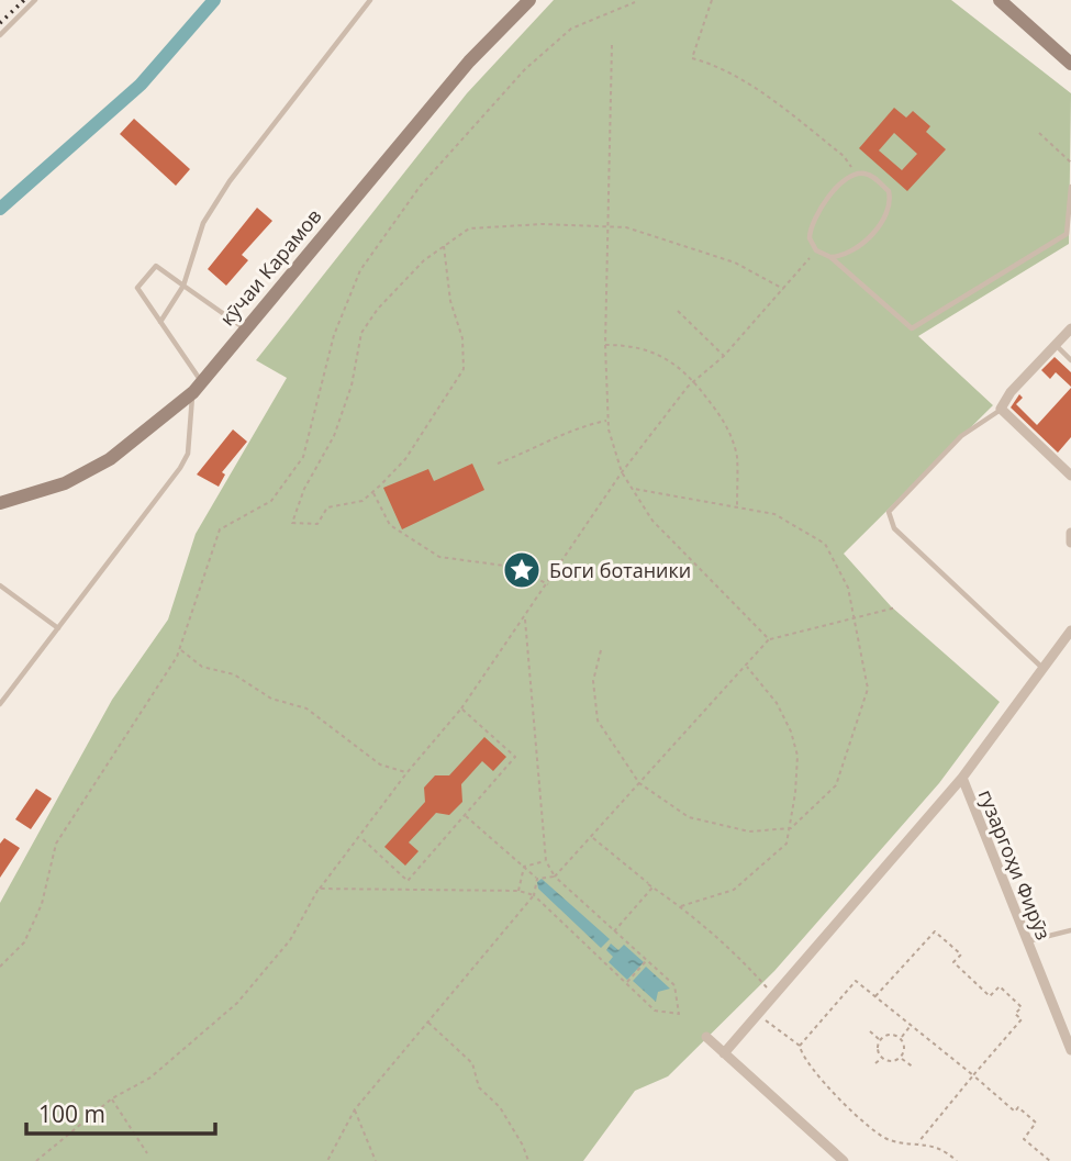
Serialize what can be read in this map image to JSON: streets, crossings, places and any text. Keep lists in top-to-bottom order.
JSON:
{
  "streets": {
    "main road": ["кӯчаи Карамов"],
    "street": ["гузаргоҳи Фирӯз"]
  },
  "places": {
    "place": ["Боги ботаники"]
  },
  "scale_bar": "100 m"
}
